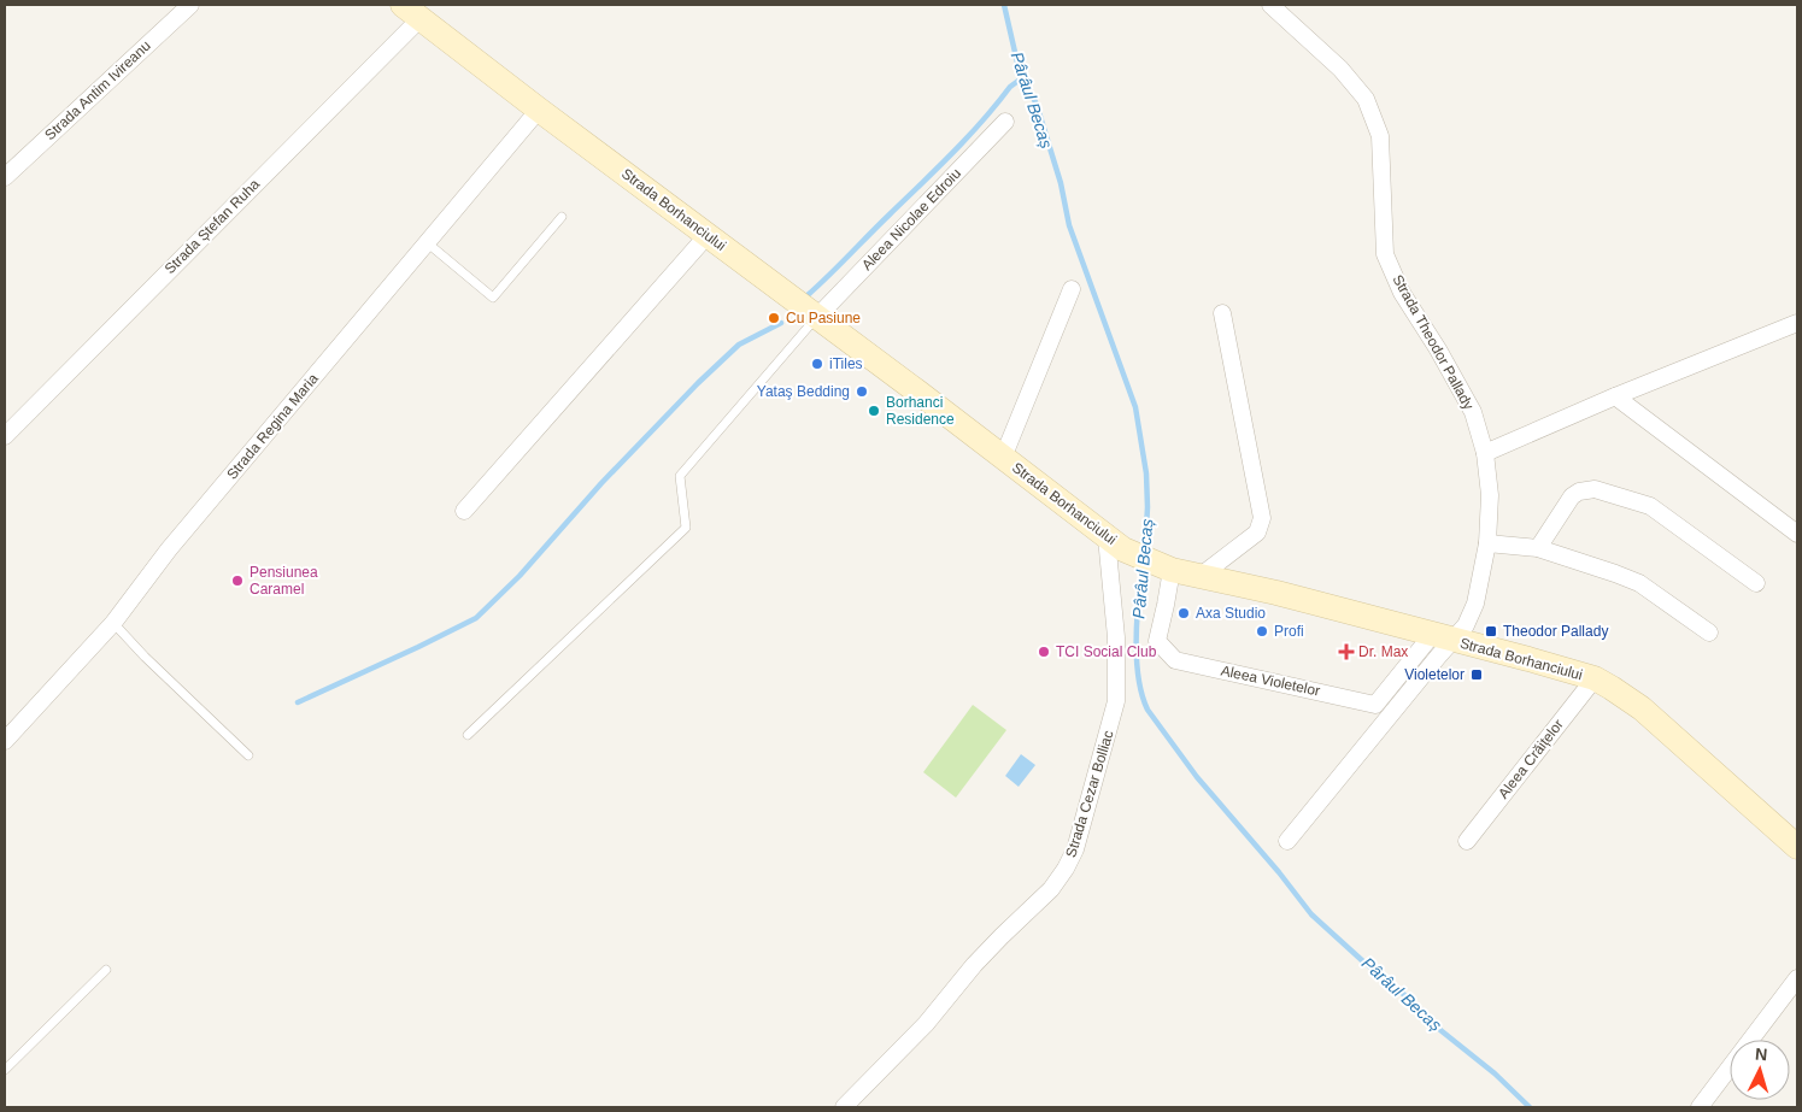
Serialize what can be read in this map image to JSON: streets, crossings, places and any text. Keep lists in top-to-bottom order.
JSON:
{
  "streets": {
    "main road": ["Strada Borhanciului"],
    "street": [
      "Strada Antim Ivireanu",
      "Aleea Nicolae Edroiu",
      "Strada Ștefan Ruha",
      "Strada Theodor Pallady",
      "Strada Regina Maria",
      "Aleea Violetelor",
      "Aleea Crăițelor",
      "Strada Cezar Bolliac"
    ]
  },
  "crossings": [
    ["Strada Borhanciului", "Aleea Nicolae Edroiu"],
    ["Strada Borhanciului", "Strada Ștefan Ruha"],
    ["Strada Borhanciului", "Strada Theodor Pallady"],
    ["Strada Borhanciului", "Strada Regina Maria"],
    ["Strada Borhanciului", "Aleea Violetelor"],
    ["Strada Borhanciului", "Aleea Crăițelor"],
    ["Strada Borhanciului", "Strada Cezar Bolliac"],
    ["Strada Theodor Pallady", "Aleea Violetelor"]
  ],
  "water": ["Pârâul Becaș"],
  "places": {
    "other": [
      "Cu Pasiune",
      "iTiles",
      "Yataş Bedding",
      "Borhanci Residence",
      "Pensiunea Caramel",
      "Axa Studio",
      "Profi",
      "TCI Social Club"
    ],
    "transit": ["Theodor Pallady", "Violetelor"],
    "health": ["Dr. Max"]
  },
  "north": "top"
}
